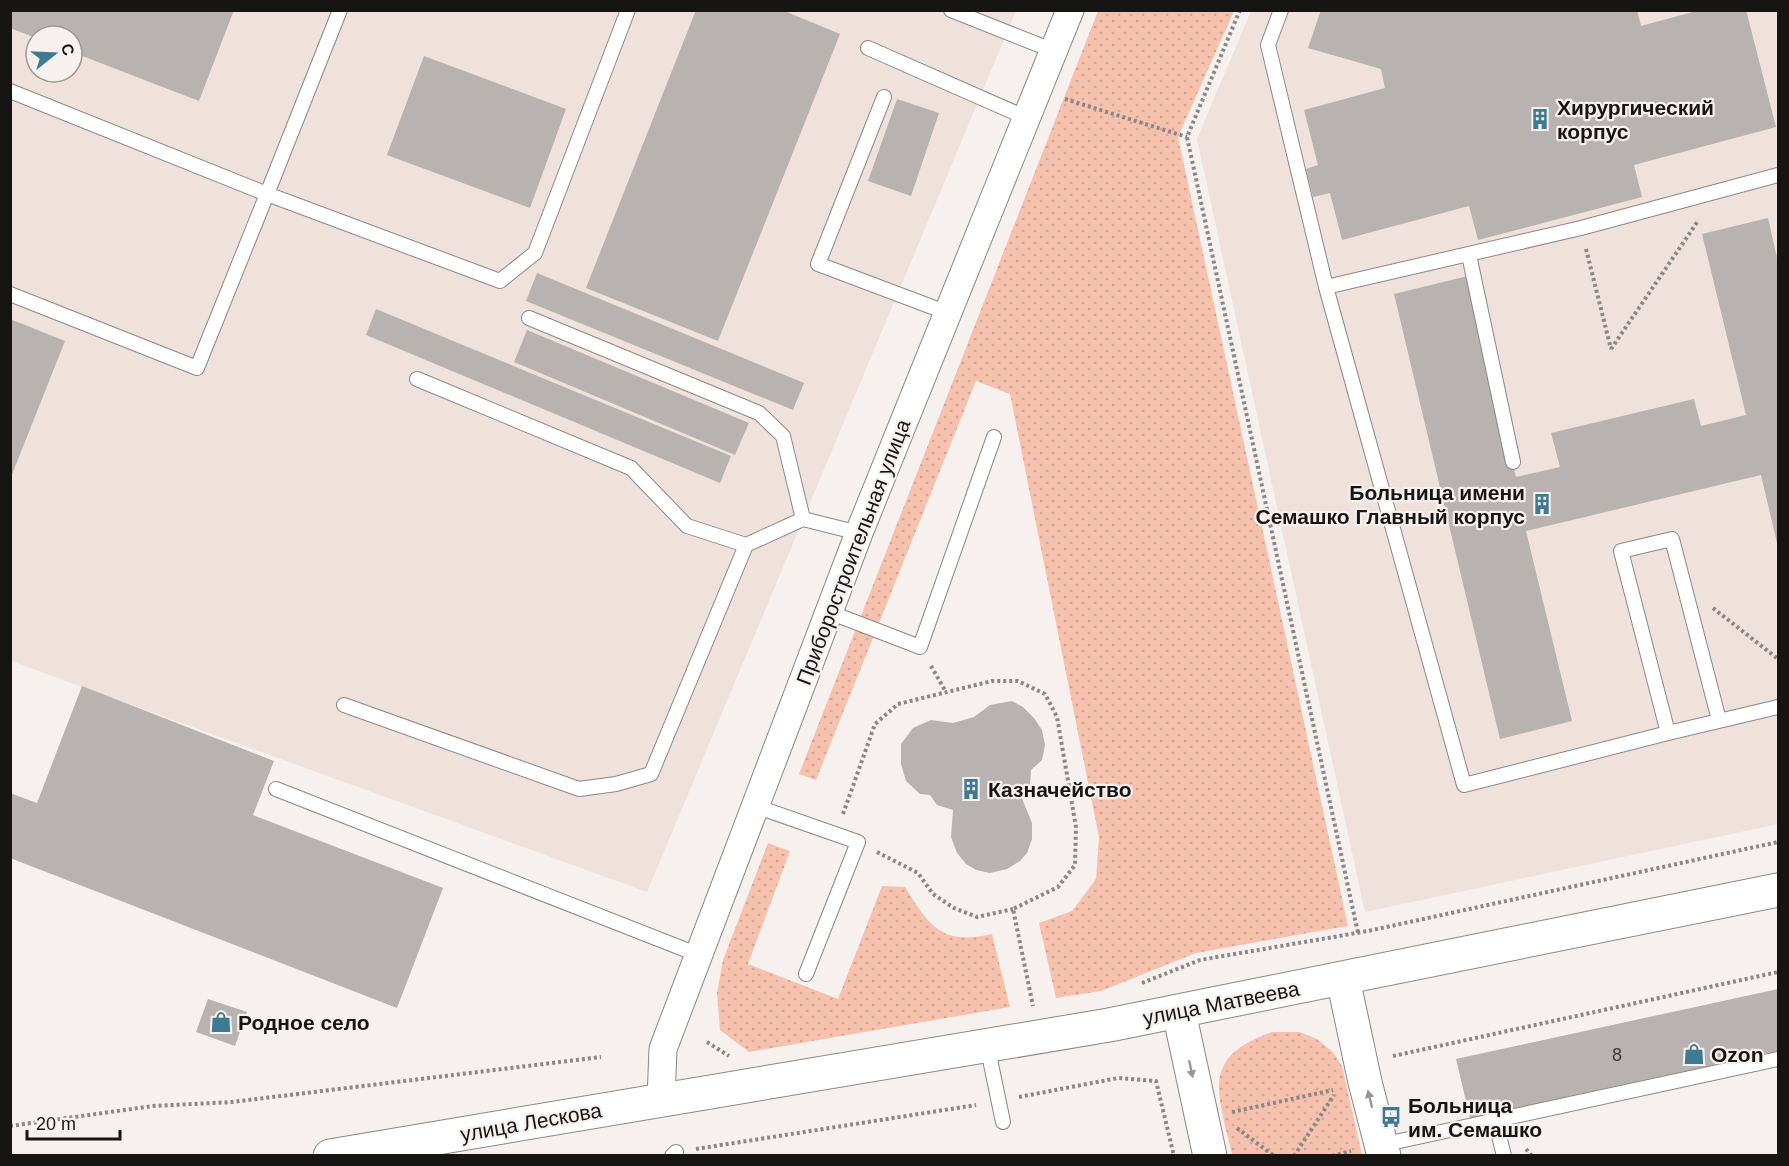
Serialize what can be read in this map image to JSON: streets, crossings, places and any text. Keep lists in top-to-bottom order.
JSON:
{
  "streets": {
    "main road": ["улица Матвеева", "улица Лескова"],
    "street": ["Приборостроительная улица"]
  },
  "crossings": [
    ["Приборостроительная улица", "улица Матвеева"],
    ["Приборостроительная улица", "улица Лескова"],
    ["улица Матвеева", "улица Лескова"]
  ],
  "places": {
    "building": ["Хирургический корпус", "Больница имени Семашко Главный корпус", "Казначейство"],
    "shop": ["Родное село", "Ozon"],
    "bus stop": ["Больница им. Семашко"]
  },
  "house_numbers": ["8"],
  "scale_bar": "20 m",
  "north": "right"
}
